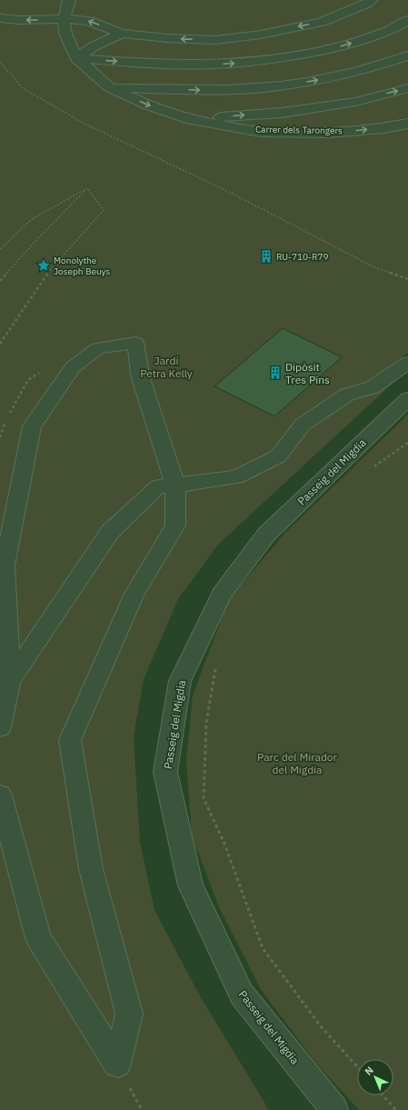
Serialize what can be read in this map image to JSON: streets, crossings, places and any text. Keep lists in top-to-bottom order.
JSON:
{
  "streets": {
    "street": ["Carrer dels Tarongers", "Passeig del Migdia"]
  },
  "parks": ["Jardí Petra Kelly", "Parc del Mirador del Migdia"],
  "places": {
    "building": ["RU-710-R79", "Dipòsit Tres Pins"],
    "place": ["Monolythe Joseph Beuys"]
  },
  "north": "top left"
}
